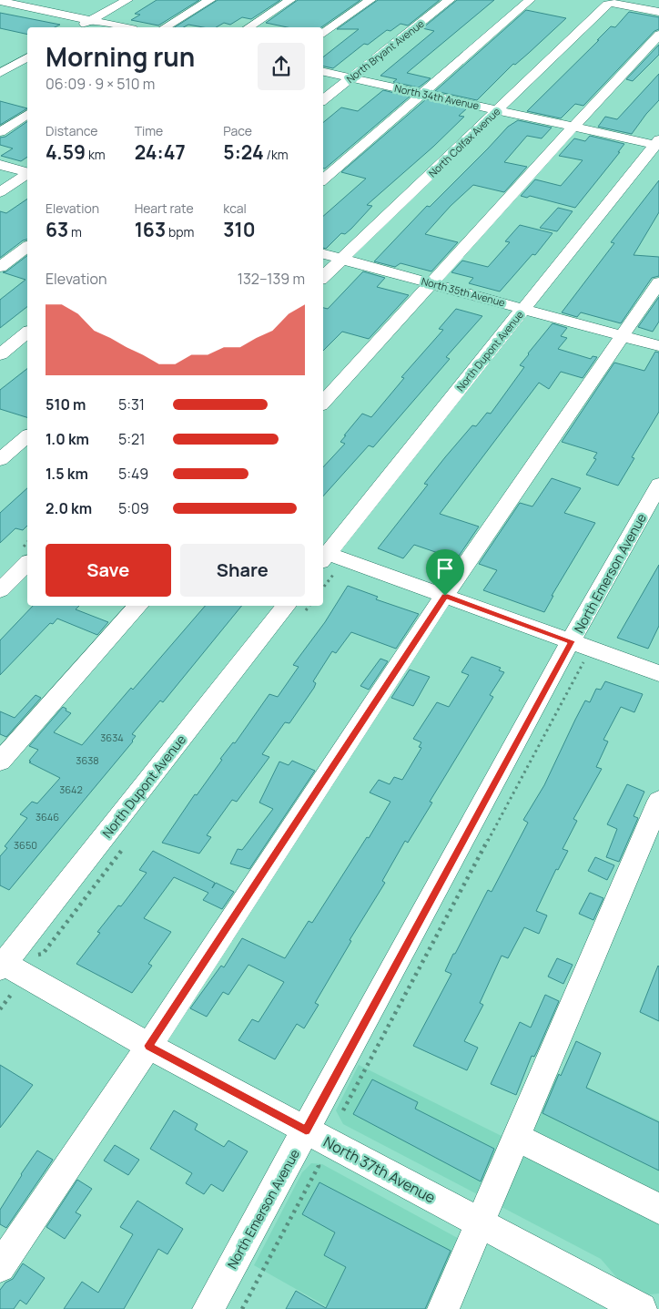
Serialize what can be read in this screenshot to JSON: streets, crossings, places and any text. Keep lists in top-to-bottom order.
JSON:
{
  "streets": {
    "street": [
      "North Bryant Avenue",
      "North 34th Avenue",
      "North Colfax Avenue",
      "North 35th Avenue",
      "North Dupont Avenue",
      "North Emerson Avenue",
      "North 37th Avenue"
    ]
  },
  "crossings": [
    ["North Bryant Avenue", "North 34th Avenue"],
    ["North 34th Avenue", "North Colfax Avenue"],
    ["North 34th Avenue", "North Dupont Avenue"],
    ["North Colfax Avenue", "North 35th Avenue"],
    ["North 35th Avenue", "North Dupont Avenue"],
    ["North Dupont Avenue", "North 37th Avenue"],
    ["North Emerson Avenue", "North 37th Avenue"]
  ],
  "house_numbers": [
    "3634",
    "3638",
    "3642",
    "3646",
    "3650"
  ],
  "page": {
    "heading": ["Morning run", "06:09 · 9 × 510 m"],
    "stats": [
      ["Distance", "4.59 km"],
      ["Time", "24:47"],
      ["Pace", "5:24 /km"],
      ["Elevation", "63 m"],
      ["Heart rate", "163 bpm"],
      ["kcal", "310"]
    ],
    "chart": ["Elevation", "132–139 m"],
    "list": [
      {
        "name": "510 m",
        "note": "5:31"
      },
      {
        "name": "1.0 km",
        "note": "5:21"
      },
      {
        "name": "1.5 km",
        "note": "5:49"
      },
      {
        "name": "2.0 km",
        "note": "5:09"
      }
    ],
    "buttons": ["Save", "Share"]
  }
}
